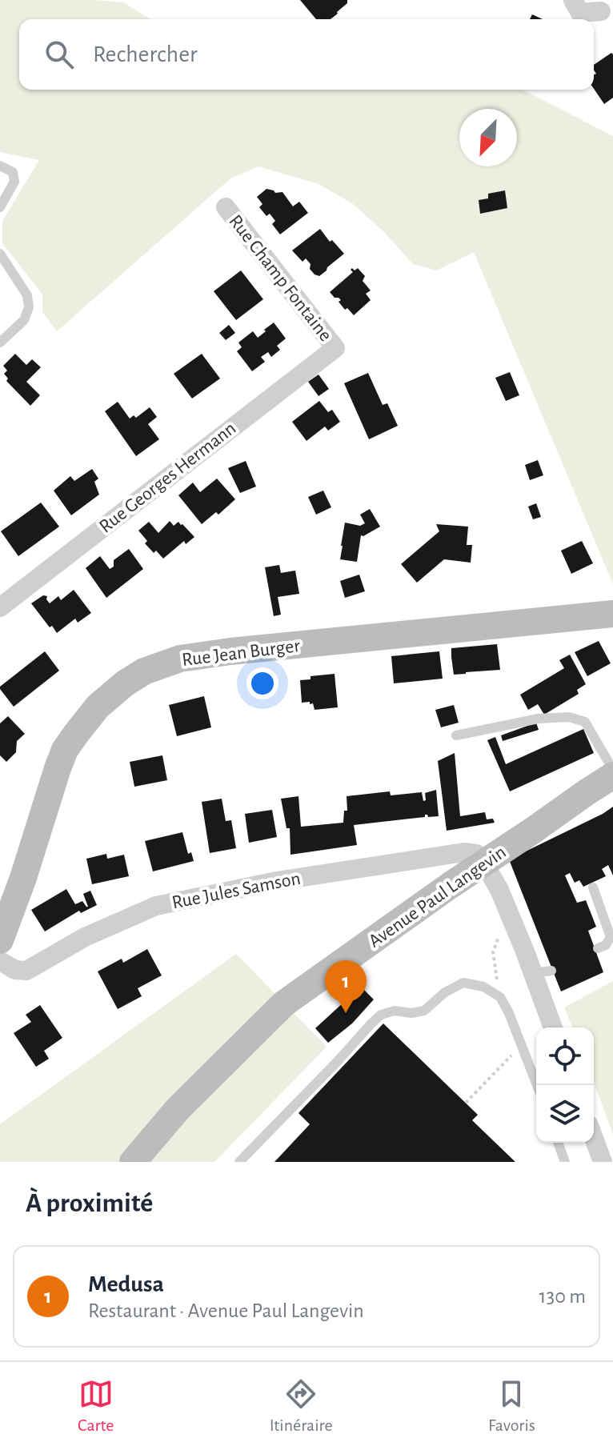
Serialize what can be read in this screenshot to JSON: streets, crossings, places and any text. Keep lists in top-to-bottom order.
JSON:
{
  "streets": {
    "main road": ["Rue Jean Burger", "Avenue Paul Langevin"],
    "street": ["Rue Champ Fontaine", "Rue Georges Hermann", "Rue Jules Samson"]
  },
  "crossings": [
    ["Rue Champ Fontaine", "Rue Georges Hermann"],
    ["Rue Jules Samson", "Avenue Paul Langevin"]
  ],
  "north": "bottom left",
  "page": {
    "search": "Rechercher",
    "pins": "1",
    "heading": "À proximité",
    "list": [
      {
        "mark": "1",
        "name": "Medusa",
        "note": "Restaurant · Avenue Paul Langevin",
        "value": "130 m"
      }
    ],
    "nav": ["Carte", "Itinéraire", "Favoris"]
  }
}
